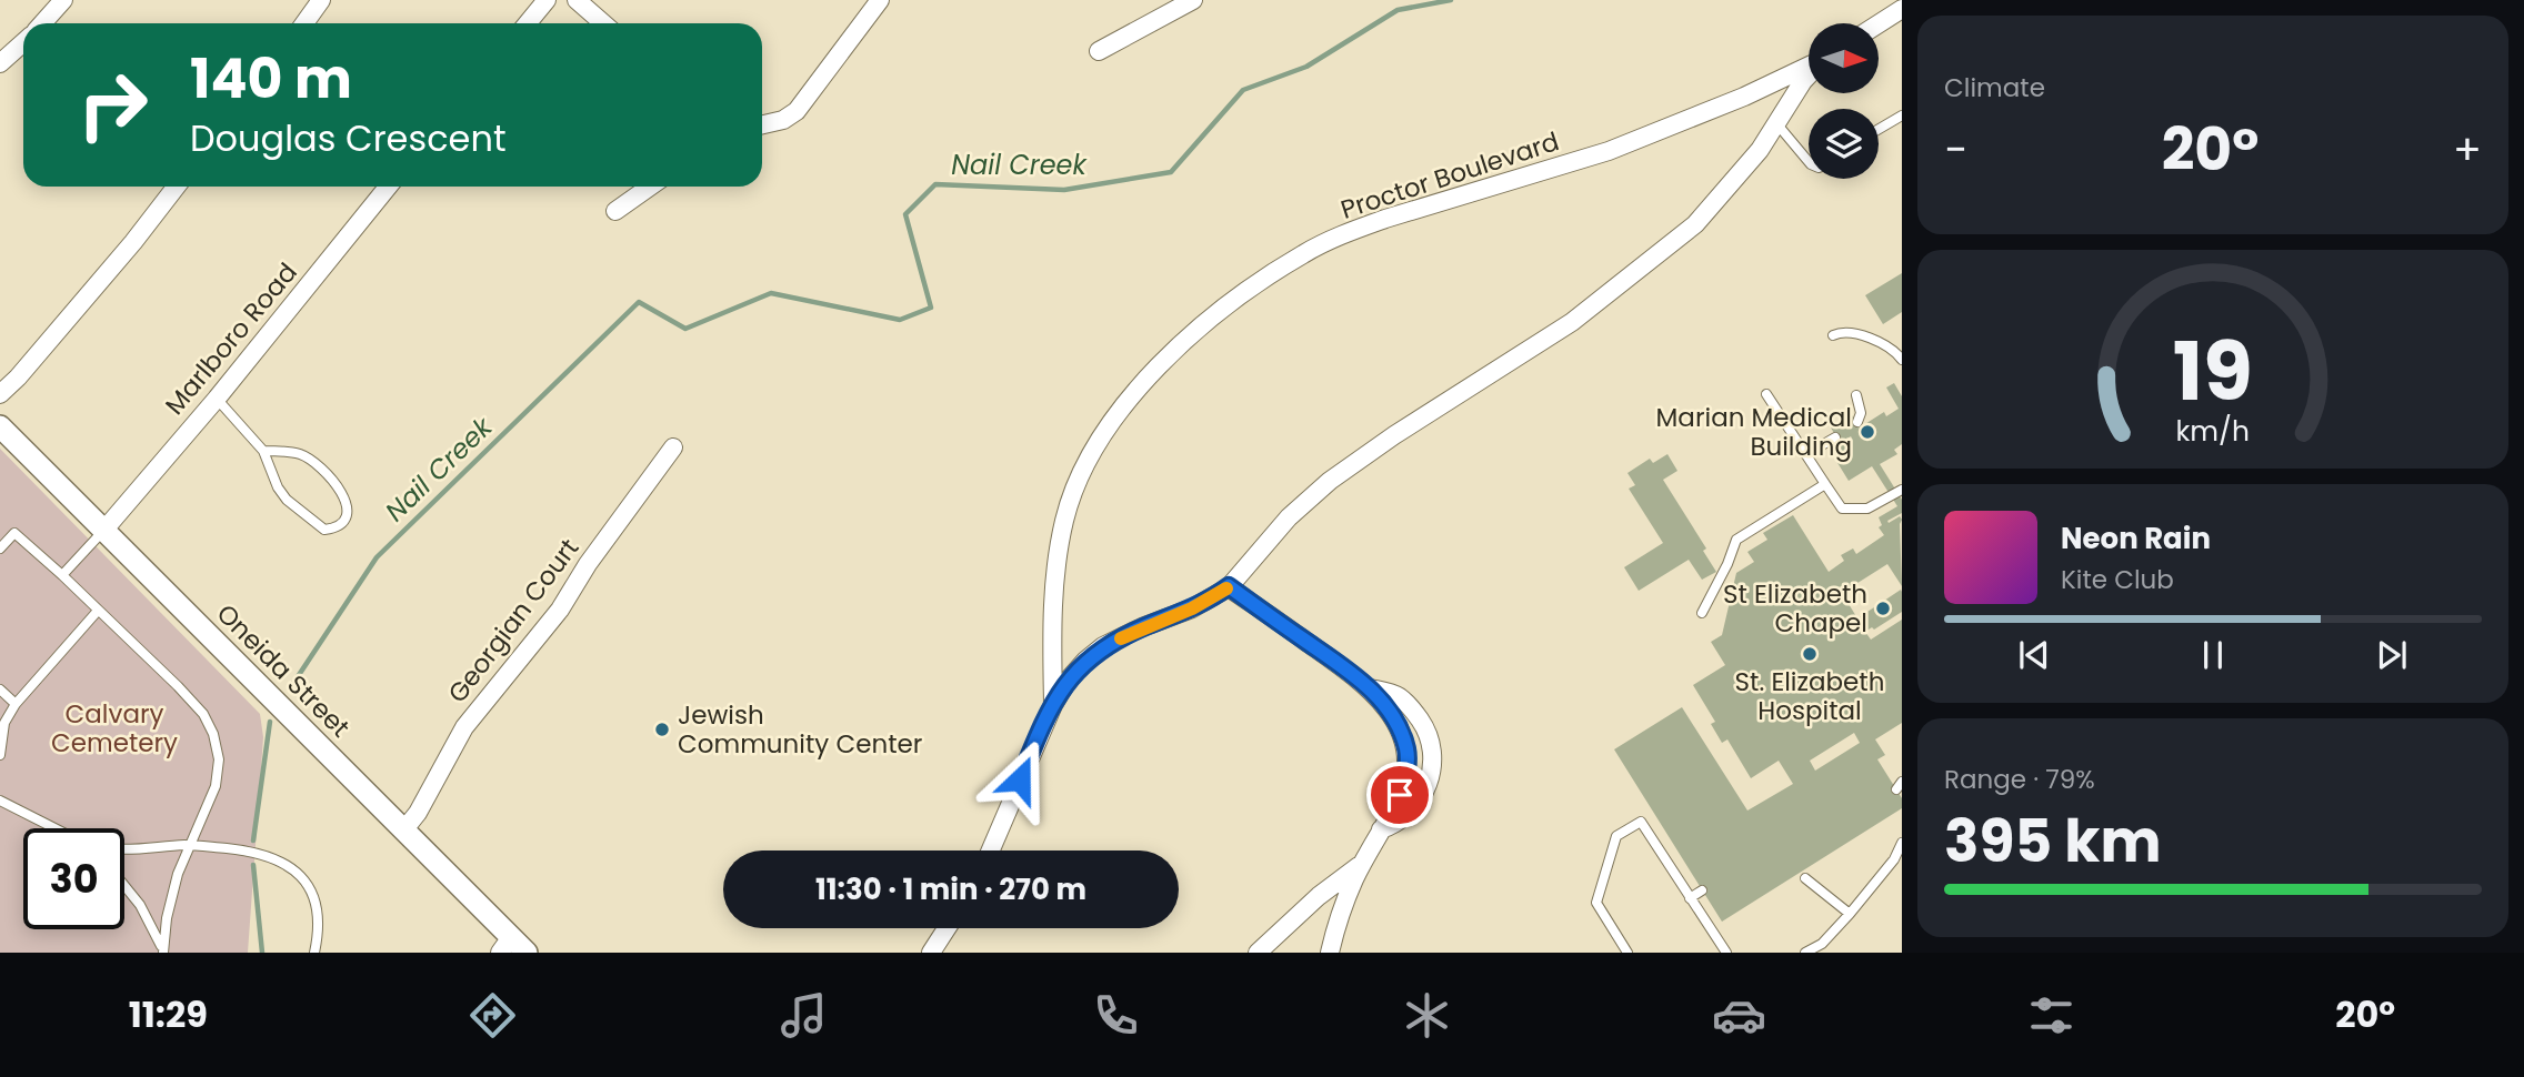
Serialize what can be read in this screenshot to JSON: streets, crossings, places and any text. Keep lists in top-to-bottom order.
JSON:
{
  "streets": {
    "street": [
      "Proctor Boulevard",
      "Marlboro Road",
      "Georgian Court",
      "Oneida Street"
    ]
  },
  "crossings": [
    ["Marlboro Road", "Oneida Street"],
    ["Georgian Court", "Oneida Street"]
  ],
  "water": ["Nail Creek"],
  "parks": ["Calvary Cemetery"],
  "places": [
    "Marian Medical Building",
    "St Elizabeth Chapel",
    "St. Elizabeth Hospital",
    "Jewish Community Center"
  ],
  "north": "right",
  "page": {
    "tile": [
      "Climate",
      ["Range · 79%", "395 km"]
    ],
    "turn": ["140 m", "Douglas Crescent"],
    "heat": ["−", "20°", "+"],
    "song": ["Neon Rain", "Kite Club"],
    "limit": "30",
    "trip": "11:30 · 1 min · 270 m",
    "tabs": ["11:29", "20°"],
    "gauge": ["19", "km/h"]
  }
}
